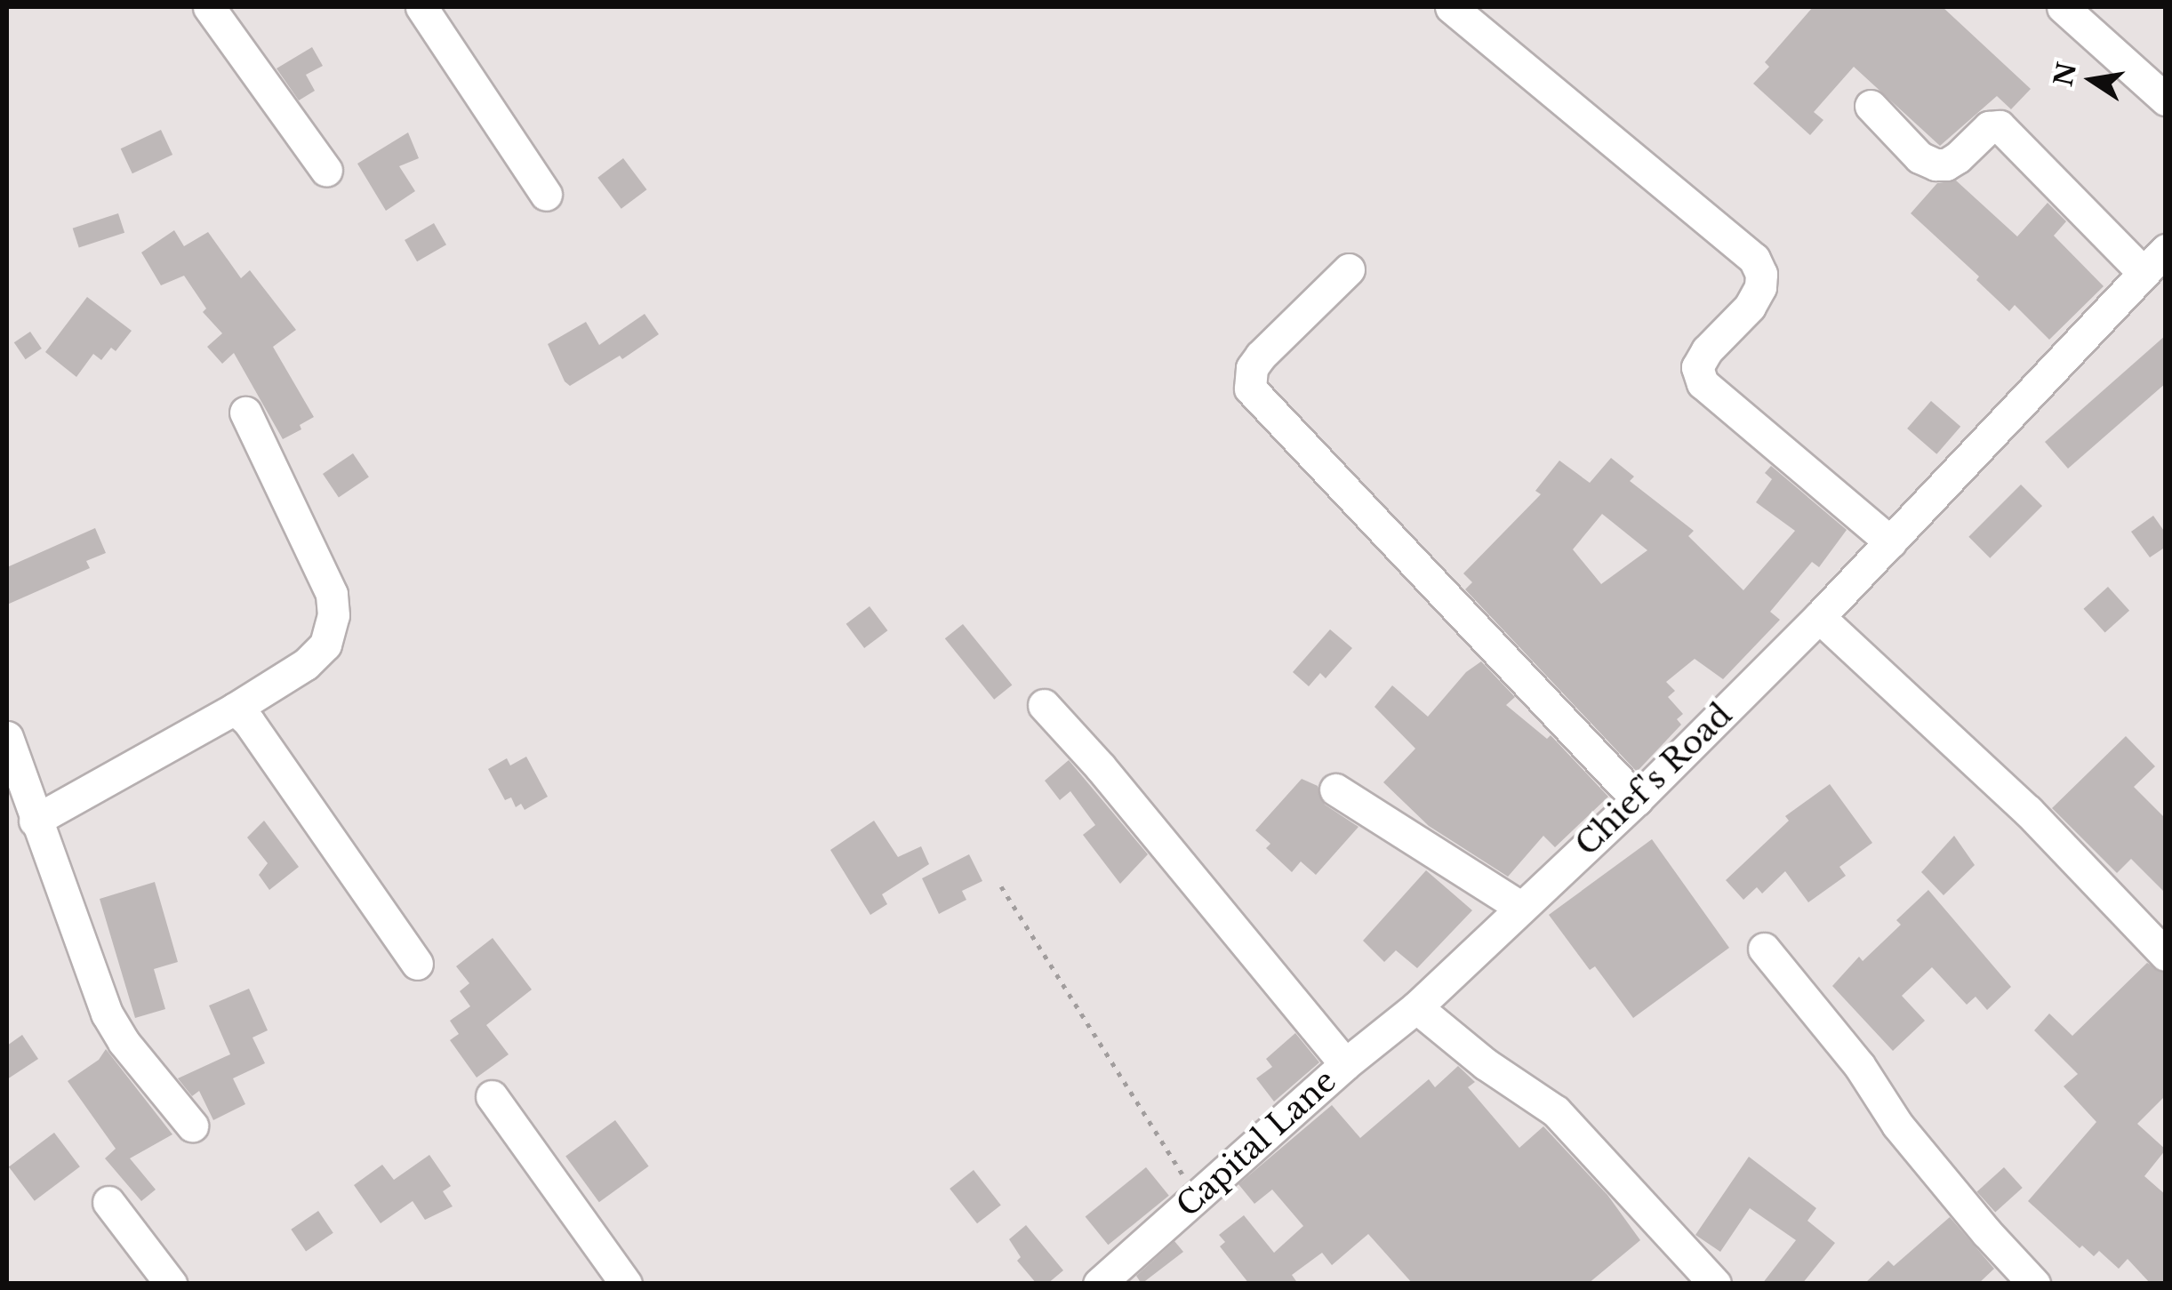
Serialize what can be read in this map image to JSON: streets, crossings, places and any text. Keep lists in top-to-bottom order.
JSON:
{
  "streets": {
    "street": ["Chief's Road", "Capital Lane"]
  },
  "crossings": [
    ["Chief's Road", "Capital Lane"]
  ],
  "north": "left"
}
